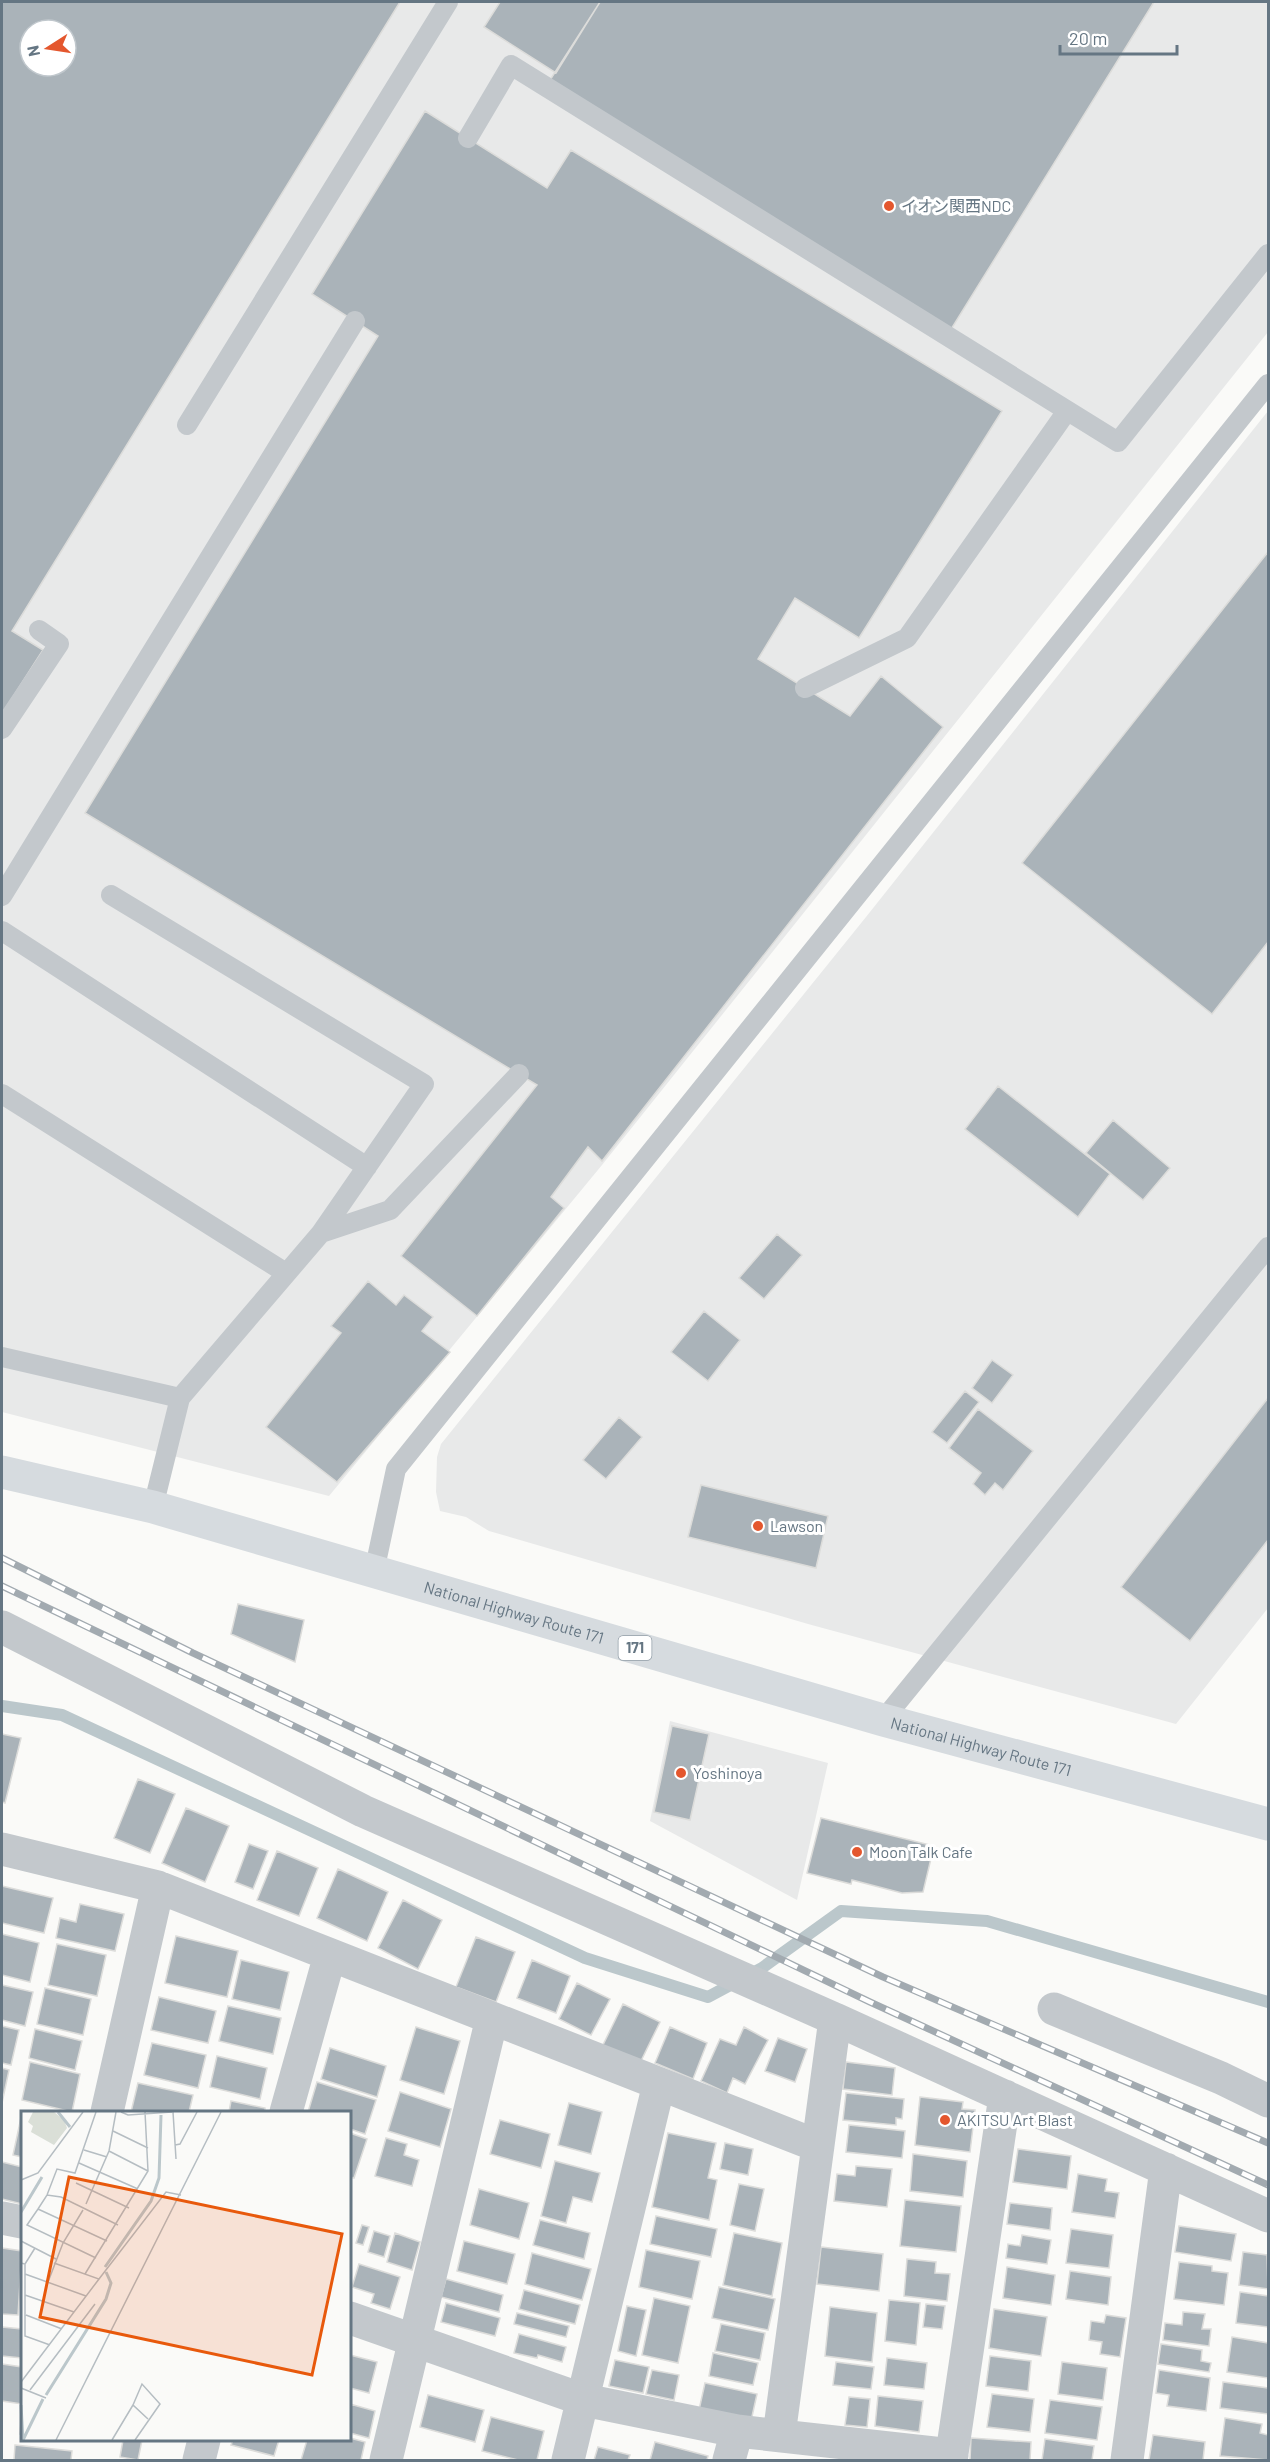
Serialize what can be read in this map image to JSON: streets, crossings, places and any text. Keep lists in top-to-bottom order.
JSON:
{
  "streets": {
    "highway": ["National Highway Route 171", "171"]
  },
  "places": [
    "イオン関西NDC",
    "Lawson",
    "Yoshinoya",
    "Moon Talk Cafe",
    "AKITSU Art Blast"
  ],
  "scale_bar": "20 m",
  "north": "left"
}
